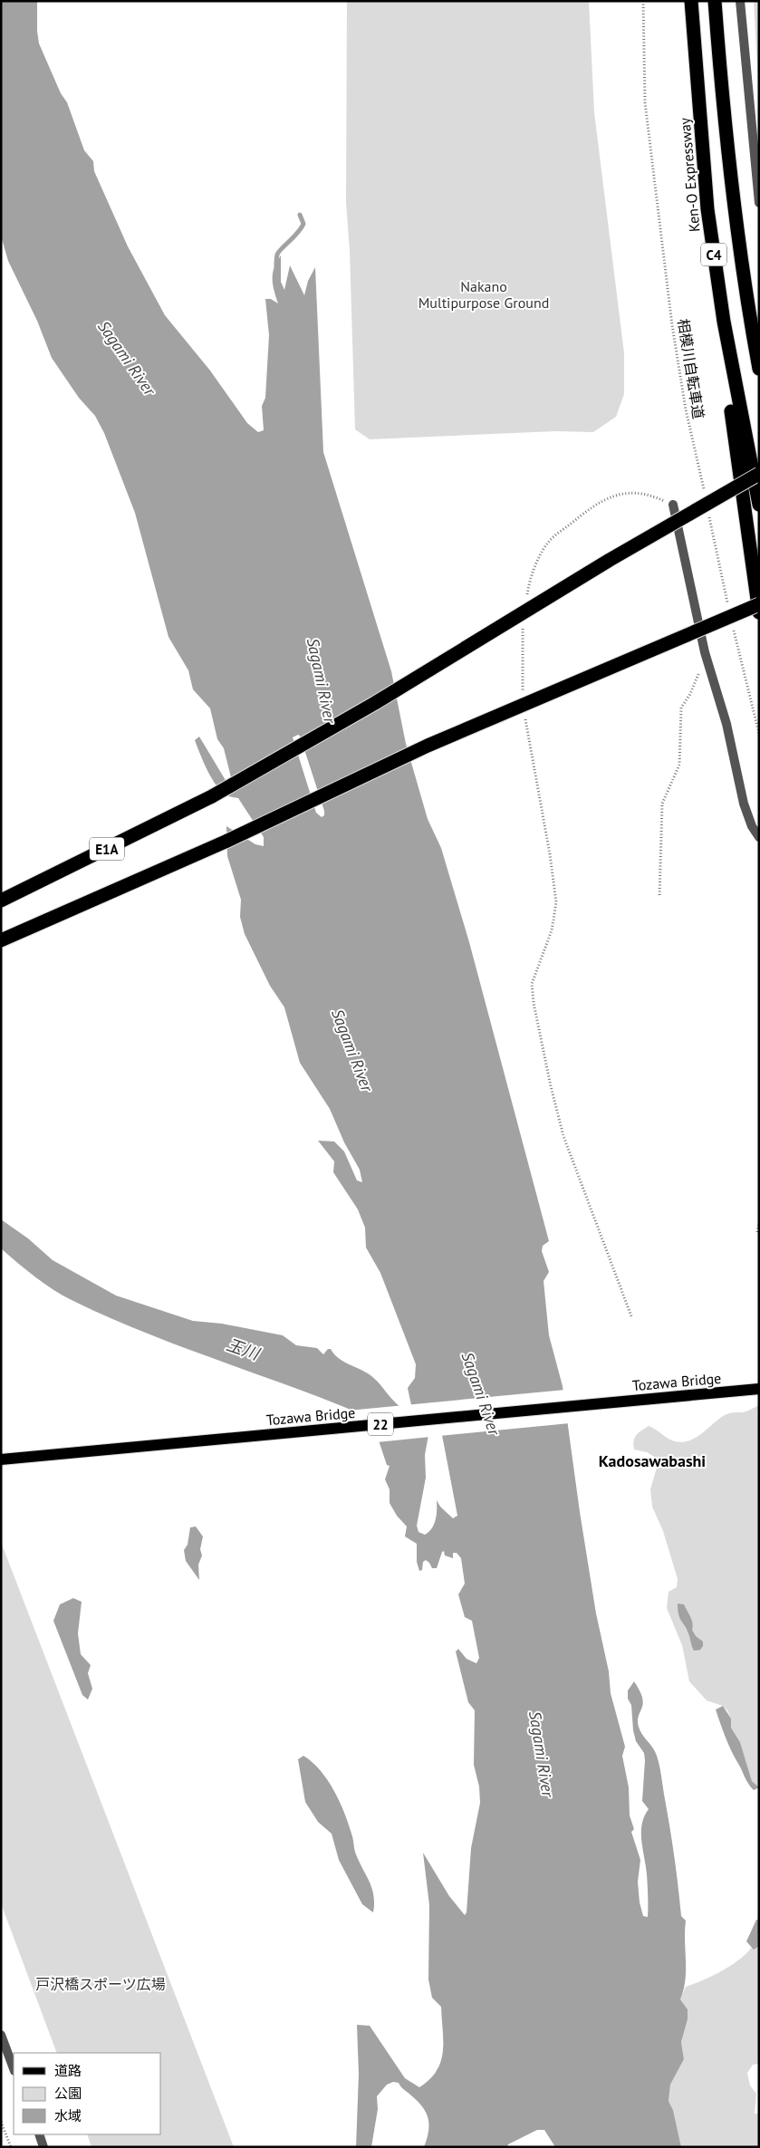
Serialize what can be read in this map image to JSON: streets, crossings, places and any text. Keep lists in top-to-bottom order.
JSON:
{
  "streets": {
    "highway": ["Ken-O Expressway", "C4", "E1A"],
    "main road": ["Tozawa Bridge", "22"],
    "path": ["相模川自転車道"]
  },
  "districts": ["Kadosawabashi"],
  "water": ["Sagami River", "玉川"],
  "parks": ["Nakano Multipurpose Ground", "戸沢橋スポーツ広場"],
  "legend": ["道路", "公園", "水域"]
}
